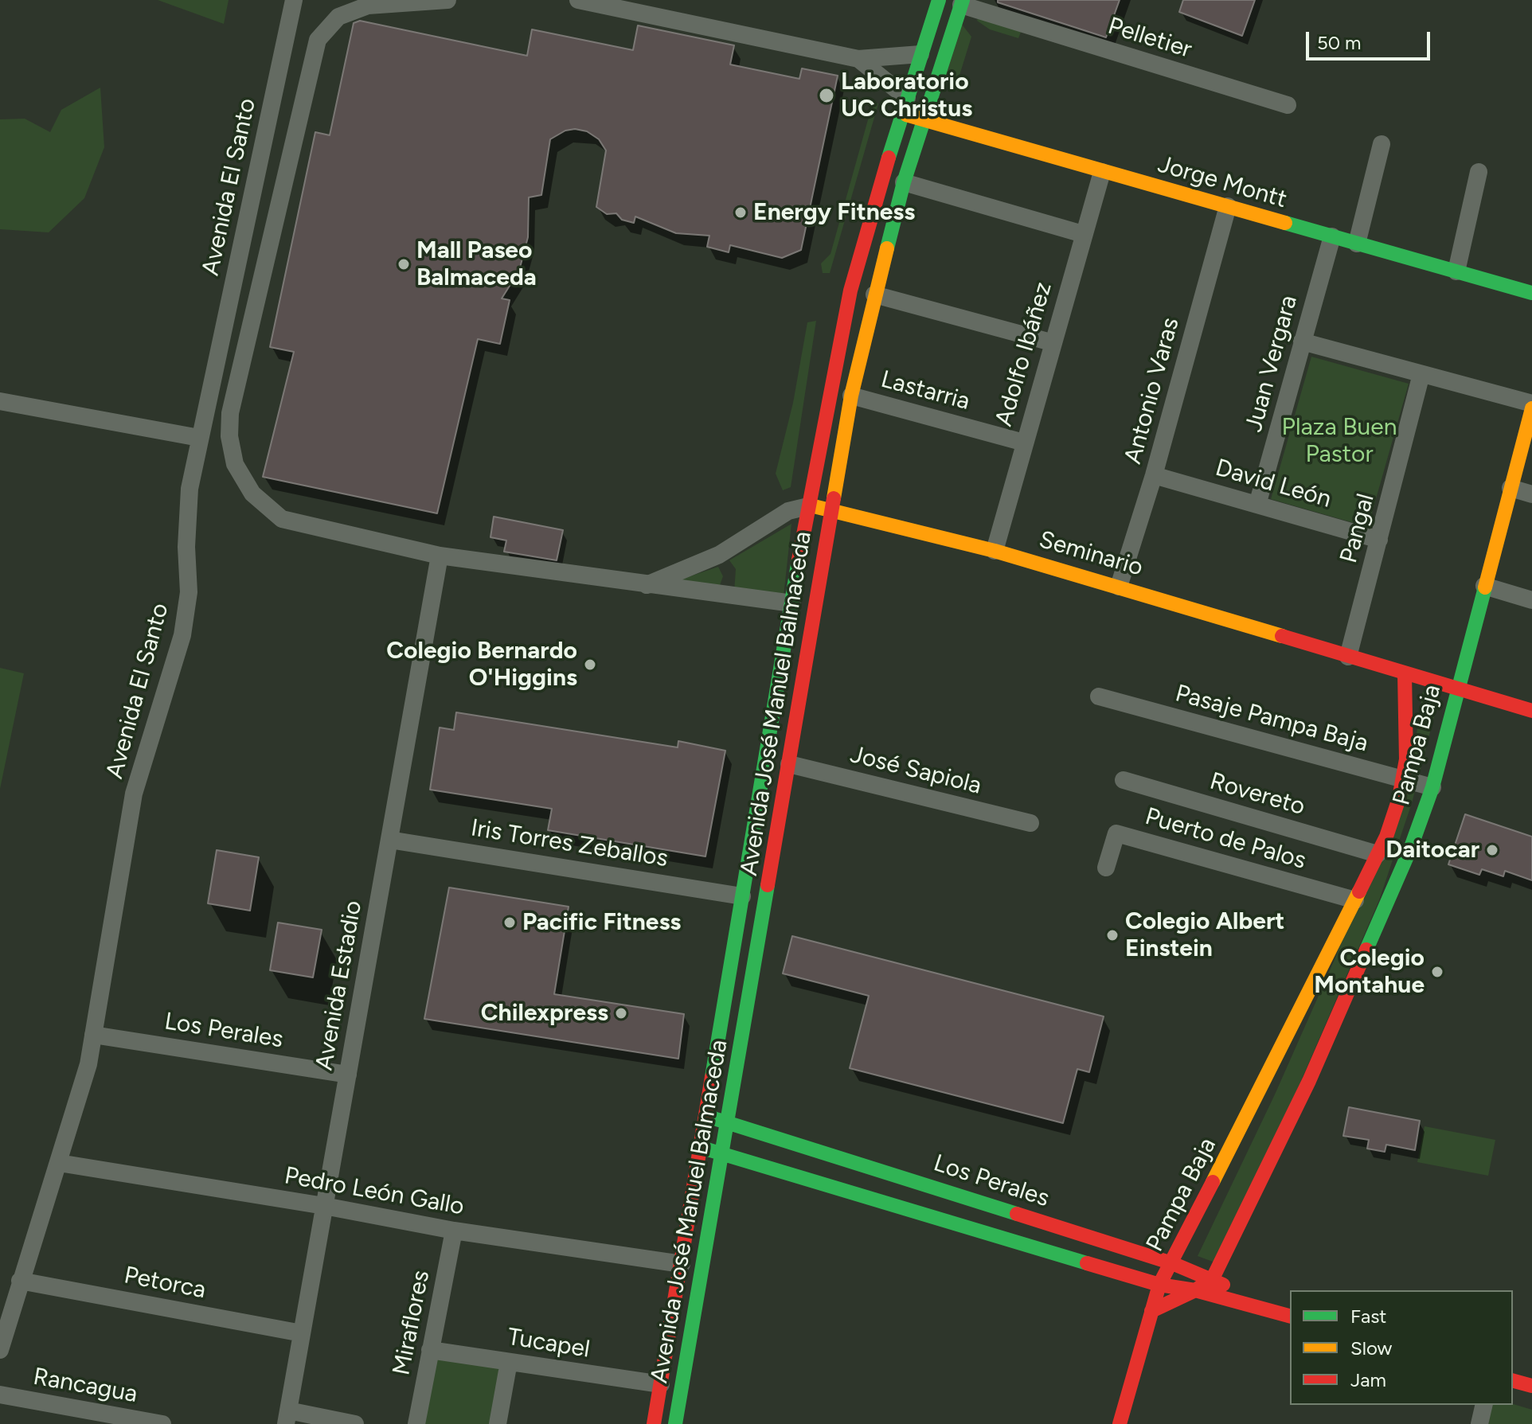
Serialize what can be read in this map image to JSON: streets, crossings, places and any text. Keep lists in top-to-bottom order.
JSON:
{
  "streets": {
    "main road": [
      "Jorge Montt",
      "Seminario",
      "Avenida José Manuel Balmaceda",
      "Pampa Baja",
      "Los Perales"
    ],
    "street": [
      "Pelletier",
      "Avenida El Santo",
      "Adolfo Ibáñez",
      "Juan Vergara",
      "Lastarria",
      "Antonio Varas",
      "David León",
      "Pangal",
      "Pasaje Pampa Baja",
      "José Sapiola",
      "Rovereto",
      "Puerto de Palos",
      "Iris Torres Zeballos",
      "Avenida Estadio",
      "Pedro León Gallo",
      "Petorca",
      "Miraflores",
      "Tucapel",
      "Rancagua"
    ]
  },
  "crossings": [
    ["Pelletier", "Avenida José Manuel Balmaceda"],
    ["Jorge Montt", "Adolfo Ibáñez"],
    ["Jorge Montt", "Juan Vergara"],
    ["Jorge Montt", "Antonio Varas"],
    ["Jorge Montt", "Avenida José Manuel Balmaceda"],
    ["Avenida El Santo", "Los Perales"],
    ["Avenida El Santo", "Pedro León Gallo"],
    ["Avenida El Santo", "Petorca"],
    ["Adolfo Ibáñez", "Lastarria"],
    ["Adolfo Ibáñez", "Seminario"],
    ["Juan Vergara", "David León"],
    ["Lastarria", "Avenida José Manuel Balmaceda"],
    ["Antonio Varas", "David León"],
    ["Antonio Varas", "Seminario"],
    ["David León", "Pangal"],
    ["Pangal", "Seminario"],
    ["Seminario", "Avenida José Manuel Balmaceda"],
    ["Seminario", "Pampa Baja"],
    ["Avenida José Manuel Balmaceda", "José Sapiola"],
    ["Avenida José Manuel Balmaceda", "Iris Torres Zeballos"],
    ["Avenida José Manuel Balmaceda", "Los Perales"],
    ["Avenida José Manuel Balmaceda", "Pedro León Gallo"],
    ["Avenida José Manuel Balmaceda", "Tucapel"],
    ["Pasaje Pampa Baja", "Pampa Baja"],
    ["Pampa Baja", "Rovereto"],
    ["Pampa Baja", "Puerto de Palos"],
    ["Pampa Baja", "Los Perales"],
    ["Iris Torres Zeballos", "Avenida Estadio"],
    ["Avenida Estadio", "Los Perales"],
    ["Avenida Estadio", "Pedro León Gallo"],
    ["Avenida Estadio", "Petorca"],
    ["Pedro León Gallo", "Miraflores"],
    ["Miraflores", "Tucapel"]
  ],
  "parks": ["Plaza Buen Pastor"],
  "places": [
    "Laboratorio UC Christus",
    "Energy Fitness",
    "Mall Paseo Balmaceda",
    "Colegio Bernardo O'Higgins",
    "Daitocar",
    "Pacific Fitness",
    "Colegio Albert Einstein",
    "Colegio Montahue",
    "Chilexpress"
  ],
  "legend": ["Fast", "Slow", "Jam"],
  "scale_bar": "50 m"
}
